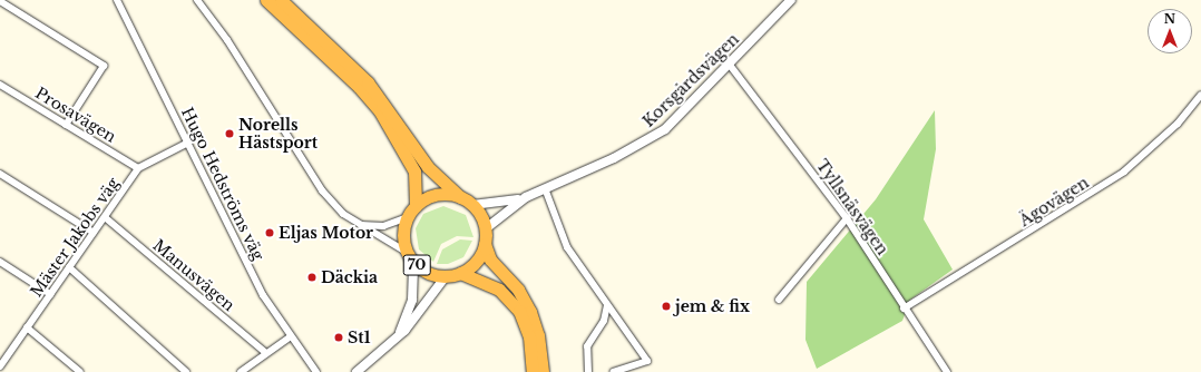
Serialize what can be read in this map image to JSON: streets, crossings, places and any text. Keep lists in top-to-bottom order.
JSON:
{
  "streets": {
    "highway": ["70"],
    "street": [
      "Korsgårdsvägen",
      "Prosavägen",
      "Hugo Hedströms väg",
      "Ägovägen",
      "Tyllsnäsvägen",
      "Mäster Jakobs väg",
      "Manusvägen"
    ]
  },
  "crossings": [
    ["Korsgårdsvägen", "Tyllsnäsvägen"],
    ["Korsgårdsvägen", "70"],
    ["Prosavägen", "Mäster Jakobs väg"],
    ["Hugo Hedströms väg", "Mäster Jakobs väg"],
    ["Ägovägen", "Tyllsnäsvägen"],
    ["Mäster Jakobs väg", "Manusvägen"]
  ],
  "places": [
    "Norells Hästsport",
    "Eljas Motor",
    "Däckia",
    "jem & fix",
    "St1"
  ],
  "north": "top"
}
